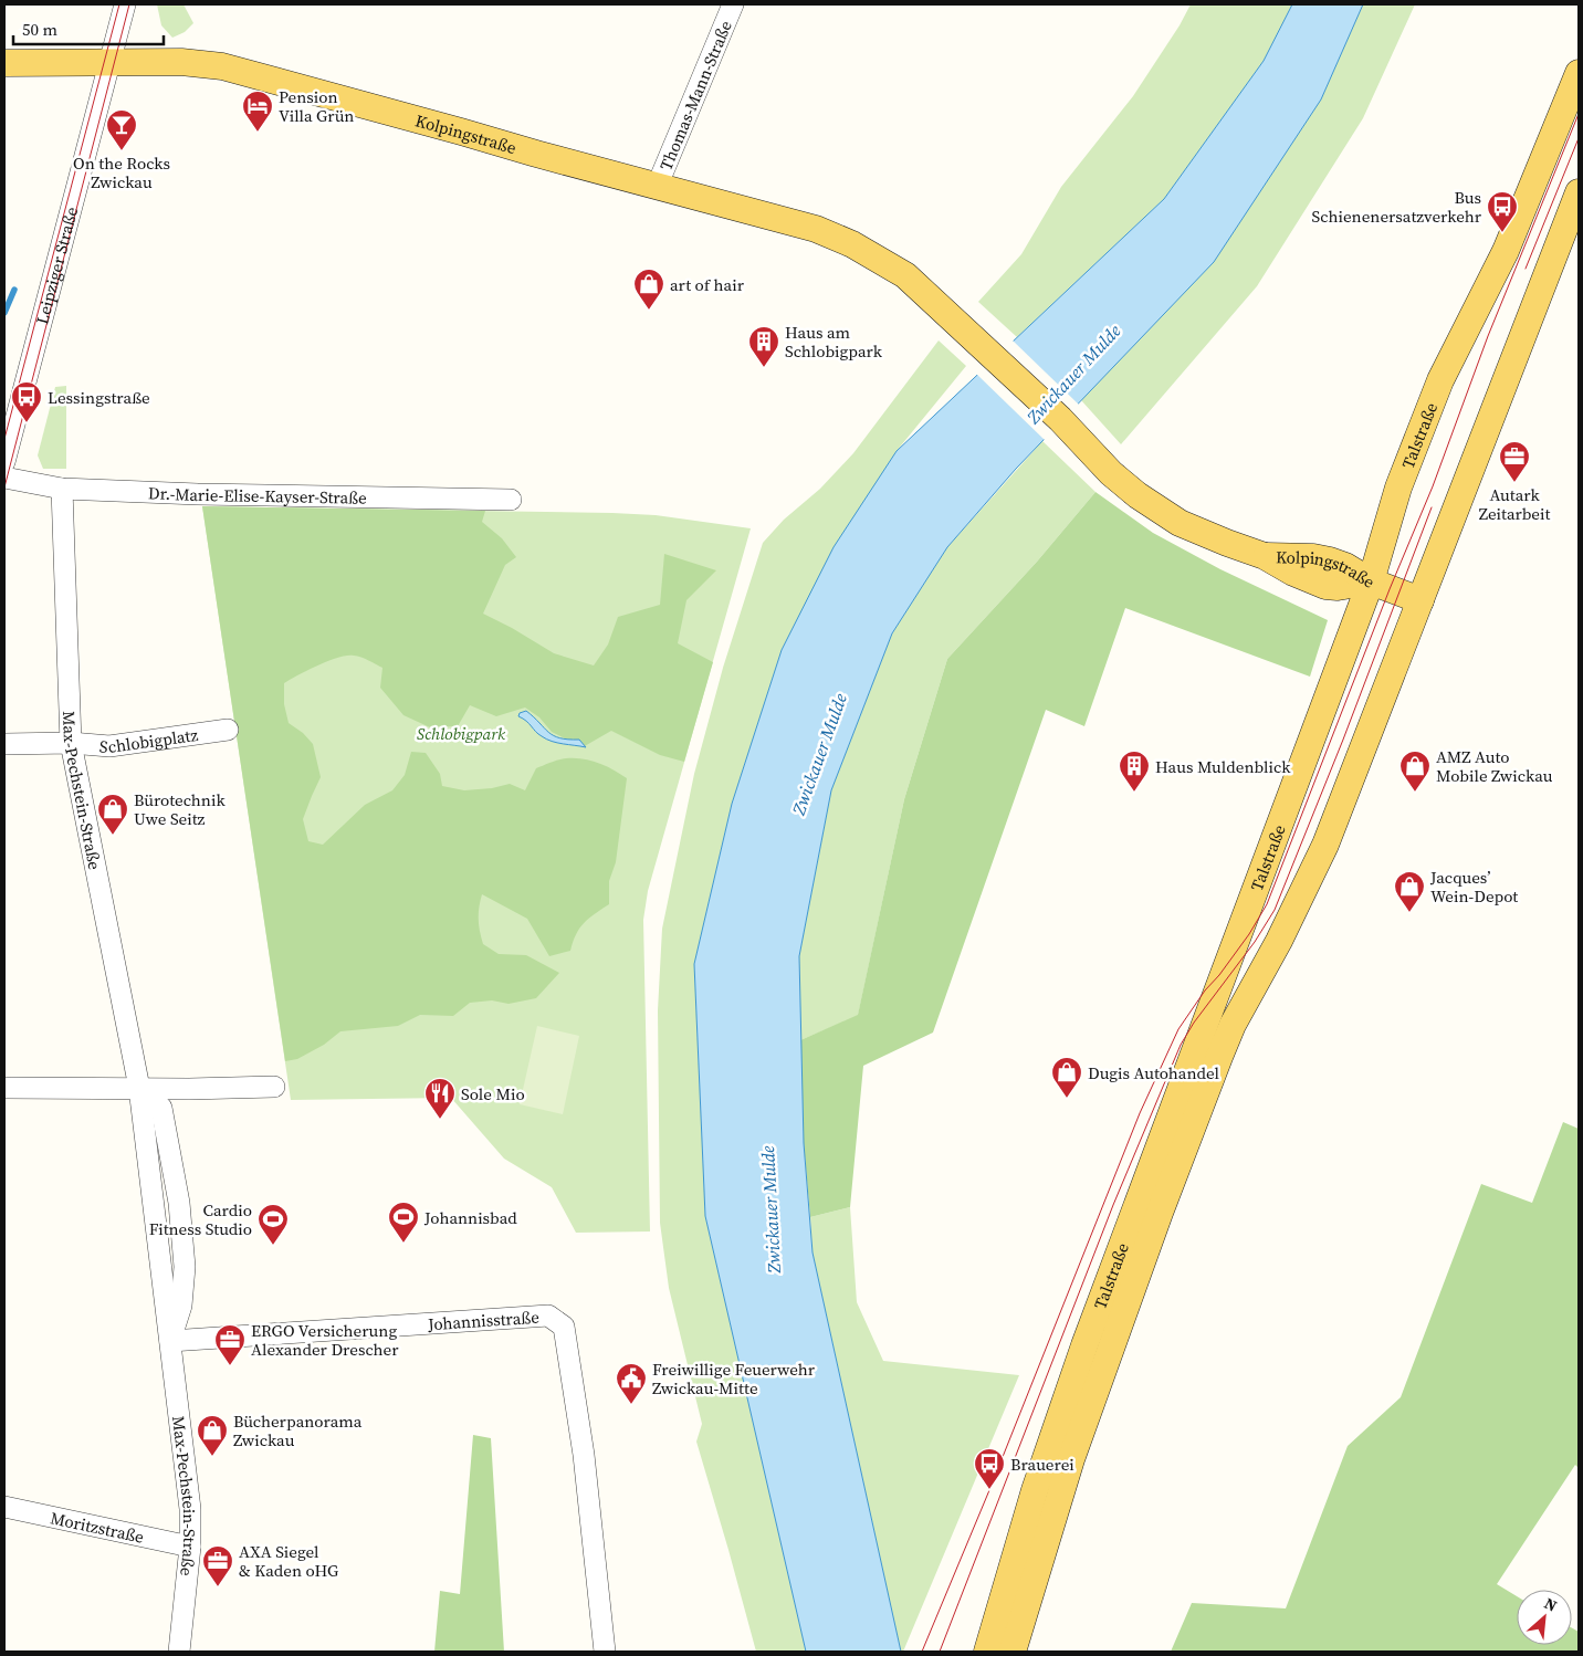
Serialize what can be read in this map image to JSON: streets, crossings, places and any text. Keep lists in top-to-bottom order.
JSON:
{
  "streets": {
    "main road": ["Kolpingstraße", "Talstraße"],
    "street": [
      "Thomas-Mann-Straße",
      "Leipziger Straße",
      "Dr.-Marie-Elise-Kayser-Straße",
      "Schlobigplatz",
      "Max-Pechstein-Straße",
      "Johannisstraße",
      "Moritzstraße"
    ]
  },
  "crossings": [
    ["Thomas-Mann-Straße", "Kolpingstraße"],
    ["Kolpingstraße", "Leipziger Straße"],
    ["Kolpingstraße", "Talstraße"],
    ["Dr.-Marie-Elise-Kayser-Straße", "Max-Pechstein-Straße"],
    ["Schlobigplatz", "Max-Pechstein-Straße"],
    ["Max-Pechstein-Straße", "Johannisstraße"],
    ["Max-Pechstein-Straße", "Moritzstraße"]
  ],
  "water": ["Zwickauer Mulde"],
  "parks": ["Schlobigpark"],
  "places": {
    "hotel": ["Pension Villa Grün"],
    "bar": ["On the Rocks Zwickau"],
    "bus stop": ["Bus Schienenersatzverkehr", "Lessingstraße", "Brauerei"],
    "shop": [
      "art of hair",
      "AMZ Auto Mobile Zwickau",
      "Bürotechnik Uwe Seitz",
      "Jacques’ Wein-Depot",
      "Dugis Autohandel",
      "Bücherpanorama Zwickau"
    ],
    "building": ["Haus am Schlobigpark", "Haus Muldenblick"],
    "office": ["Autark Zeitarbeit", "ERGO Versicherung Alexander Drescher", "AXA Siegel & Kaden oHG"],
    "restaurant": ["Sole Mio"],
    "sports": ["Johannisbad", "Cardio Fitness Studio"],
    "public building": ["Freiwillige Feuerwehr Zwickau-Mitte"]
  },
  "scale_bar": "50 m",
  "north": "top right"
}
